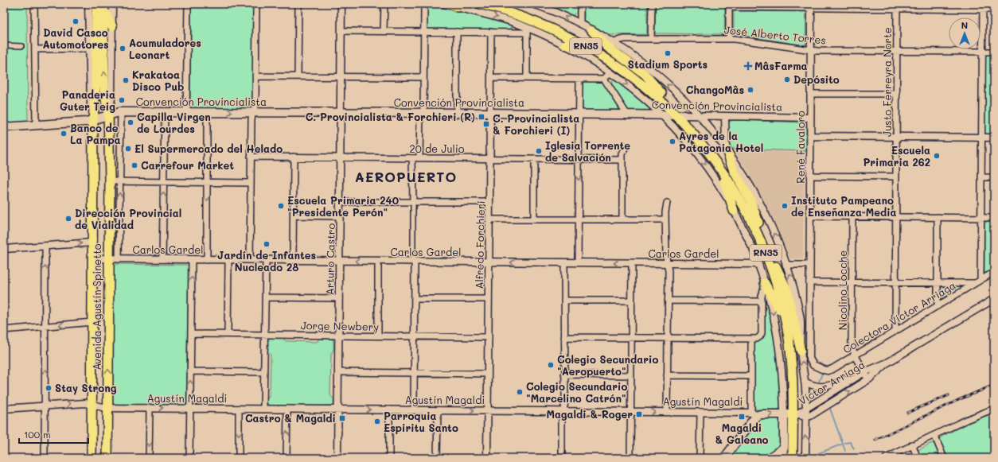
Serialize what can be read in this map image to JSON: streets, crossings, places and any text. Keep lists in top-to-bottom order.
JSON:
{
  "streets": {
    "main road": [
      "RN35",
      "Convención Provincialista",
      "Avenida Agustín Spinetto",
      "Agustín Magaldi"
    ],
    "street": [
      "José Alberto Torres",
      "Justo Ferreyra Norte",
      "René Favaloro",
      "20 de Julio",
      "Alfredo Forchieri",
      "Carlos Gardel",
      "Arturo Castro",
      "Nicolino Locche",
      "Colectora Víctor Arriaga",
      "Jorge Newbery",
      "Víctor Arriaga"
    ]
  },
  "crossings": [
    ["José Alberto Torres", "Justo Ferreyra Norte"],
    ["José Alberto Torres", "René Favaloro"],
    ["RN35", "Convención Provincialista"],
    ["RN35", "Víctor Arriaga"],
    ["RN35", "Agustín Magaldi"],
    ["Justo Ferreyra Norte", "Colectora Víctor Arriaga"],
    ["Convención Provincialista", "René Favaloro"],
    ["Convención Provincialista", "Alfredo Forchieri"],
    ["Convención Provincialista", "Arturo Castro"],
    ["Convención Provincialista", "Avenida Agustín Spinetto"],
    ["René Favaloro", "Colectora Víctor Arriaga"],
    ["20 de Julio", "Alfredo Forchieri"],
    ["20 de Julio", "Arturo Castro"],
    ["Alfredo Forchieri", "Carlos Gardel"],
    ["Alfredo Forchieri", "Jorge Newbery"],
    ["Alfredo Forchieri", "Agustín Magaldi"],
    ["Carlos Gardel", "Arturo Castro"],
    ["Carlos Gardel", "Avenida Agustín Spinetto"],
    ["Arturo Castro", "Jorge Newbery"],
    ["Arturo Castro", "Agustín Magaldi"],
    ["Nicolino Locche", "Colectora Víctor Arriaga"],
    ["Nicolino Locche", "Víctor Arriaga"],
    ["Avenida Agustín Spinetto", "Agustín Magaldi"],
    ["Víctor Arriaga", "Agustín Magaldi"]
  ],
  "districts": ["AEROPUERTO"],
  "places": {
    "other": [
      "David Casco Automotores",
      "Acumuladores Leonart",
      "Stadium Sports",
      "Depósito",
      "Krakatoa Disco Pub",
      "ChangoMâs",
      "Panaderia Guter Teig",
      "Capilla Virgen de Lourdes",
      "Banco de La Pampa",
      "Ayres de la Patagonia Hotel",
      "El Supermercado del Helado",
      "Iglesia Torrente de Salvación",
      "Escuela Primaria 262",
      "Carrefour Market",
      "Escuela Primaria 240 \"Presidente Perón\"",
      "Instituto Pampeano de Enseñanza Media",
      "Dirección Provincial de Vialidad",
      "Jardín de Infantes Nucleado 28",
      "Colegio Secundario \"Aeropuerto\"",
      "Stay Strong",
      "Colegio Secundario \"Marcelino Catrón\"",
      "Parroquia Espiritu Santo"
    ],
    "health": ["MâsFarma"],
    "transit": [
      "C. Provincialista & Forchieri (R)",
      "C. Provincialista & Forchieri (I)",
      "Magaldi & Roger",
      "Magaldi & Galeano",
      "Castro & Magaldi"
    ]
  },
  "scale_bar": "100 m",
  "north": "top"
}
